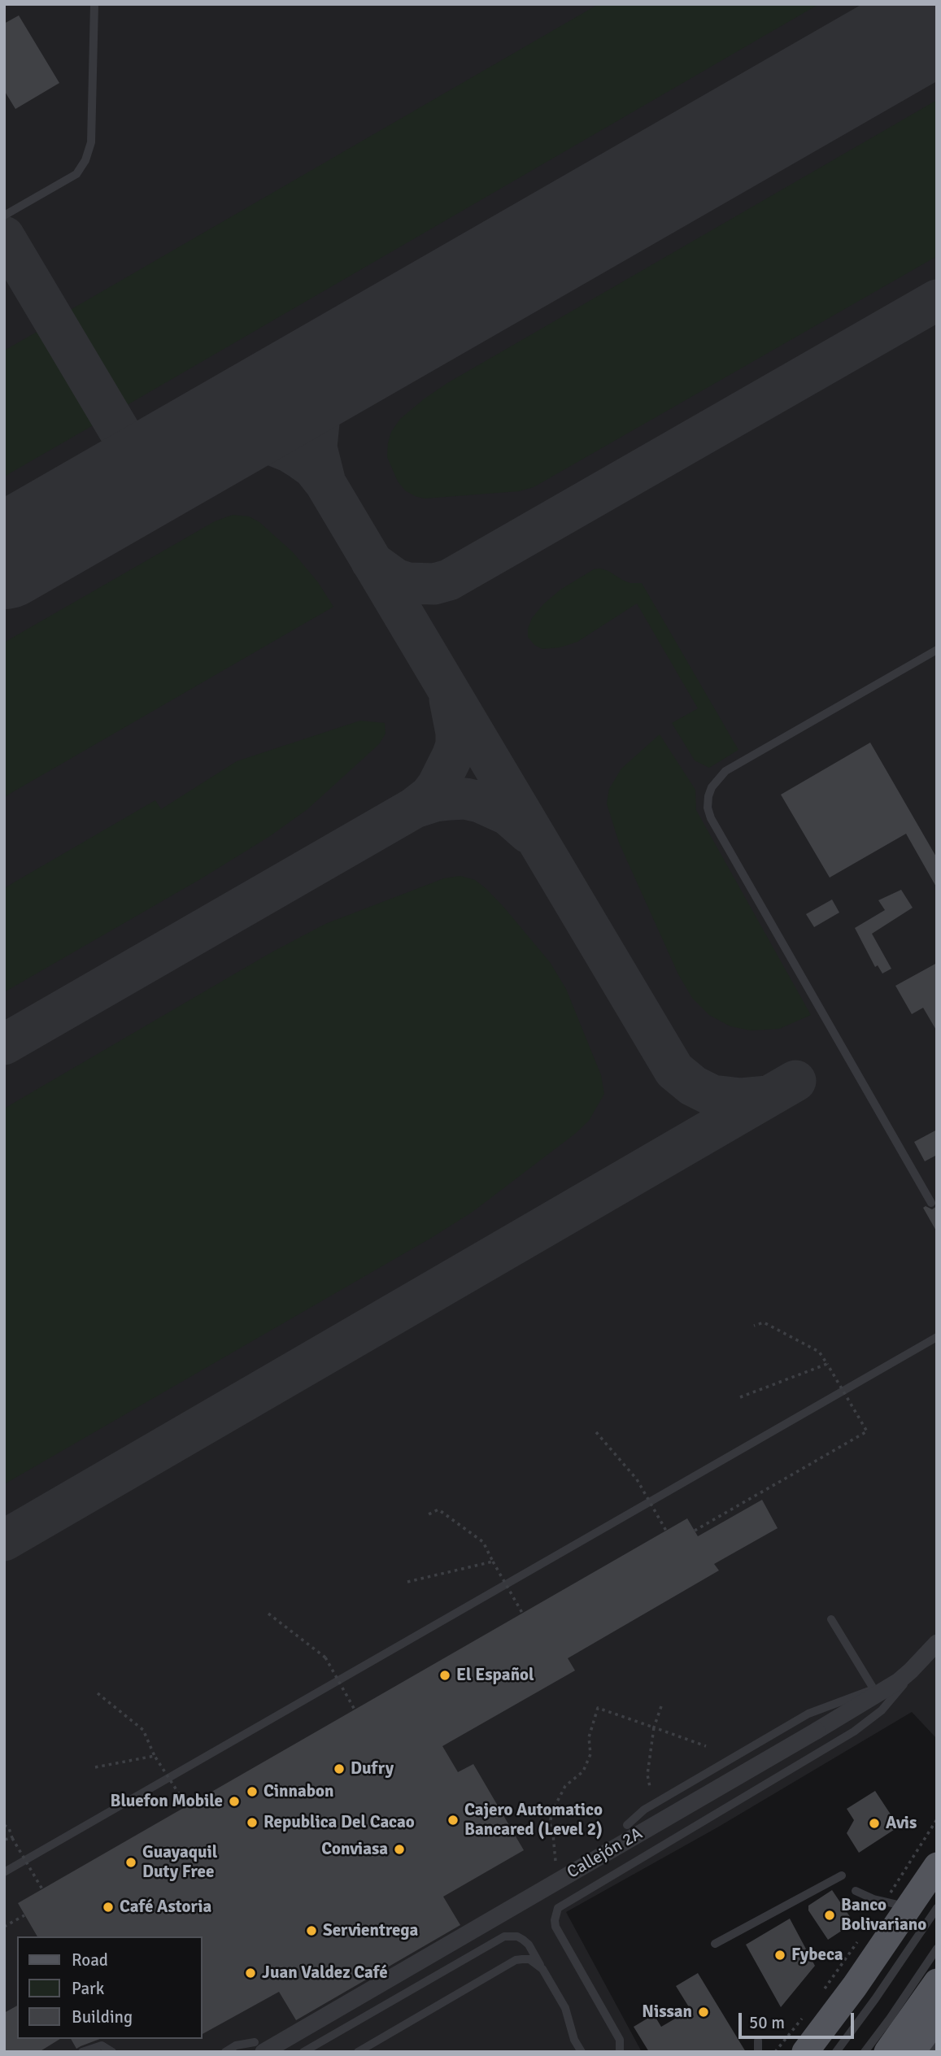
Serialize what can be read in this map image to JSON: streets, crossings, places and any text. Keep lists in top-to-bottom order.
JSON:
{
  "streets": {
    "street": ["Callejón 2A"]
  },
  "places": [
    "El Español",
    "Dufry",
    "Cinnabon",
    "Bluefon Mobile",
    "Cajero Automatico Bancared (Level 2)",
    "Republica Del Cacao",
    "Avis",
    "Conviasa",
    "Guayaquil Duty Free",
    "Café Astoria",
    "Banco Bolivariano",
    "Servientrega",
    "Fybeca",
    "Juan Valdez Café",
    "Nissan"
  ],
  "legend": ["Road", "Park", "Building"],
  "scale_bar": "50 m"
}
